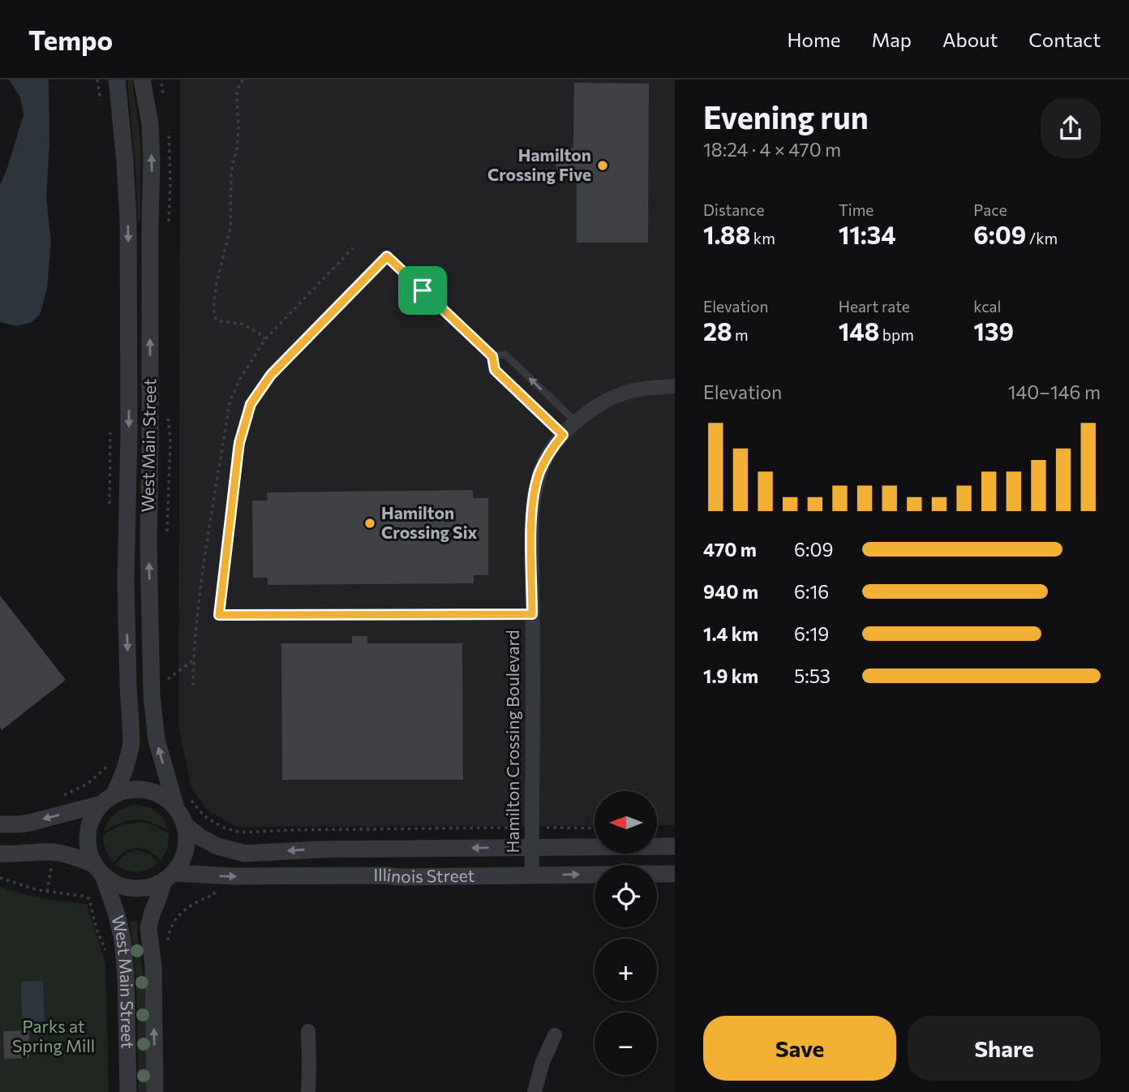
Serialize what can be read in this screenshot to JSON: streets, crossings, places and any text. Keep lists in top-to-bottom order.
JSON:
{
  "streets": {
    "street": ["West Main Street", "Hamilton Crossing Boulevard", "Illinois Street"]
  },
  "crossings": [
    ["West Main Street", "Illinois Street"],
    ["Hamilton Crossing Boulevard", "Illinois Street"]
  ],
  "parks": ["Parks at Spring Mill"],
  "places": ["Hamilton Crossing Five", "Hamilton Crossing Six"],
  "north": "left",
  "page": {
    "header": "Tempo",
    "nav": [
      "Home",
      "Map",
      "About",
      "Contact"
    ],
    "heading": ["Evening run", "18:24 · 4 × 470 m"],
    "stats": [
      ["Distance", "1.88 km"],
      ["Time", "11:34"],
      ["Pace", "6:09 /km"],
      ["Elevation", "28 m"],
      ["Heart rate", "148 bpm"],
      ["kcal", "139"]
    ],
    "chart": ["Elevation", "140–146 m"],
    "list": [
      {
        "name": "470 m",
        "note": "6:09"
      },
      {
        "name": "940 m",
        "note": "6:16"
      },
      {
        "name": "1.4 km",
        "note": "6:19"
      },
      {
        "name": "1.9 km",
        "note": "5:53"
      }
    ],
    "map_buttons": ["+", "−"],
    "buttons": ["Save", "Share"]
  }
}
